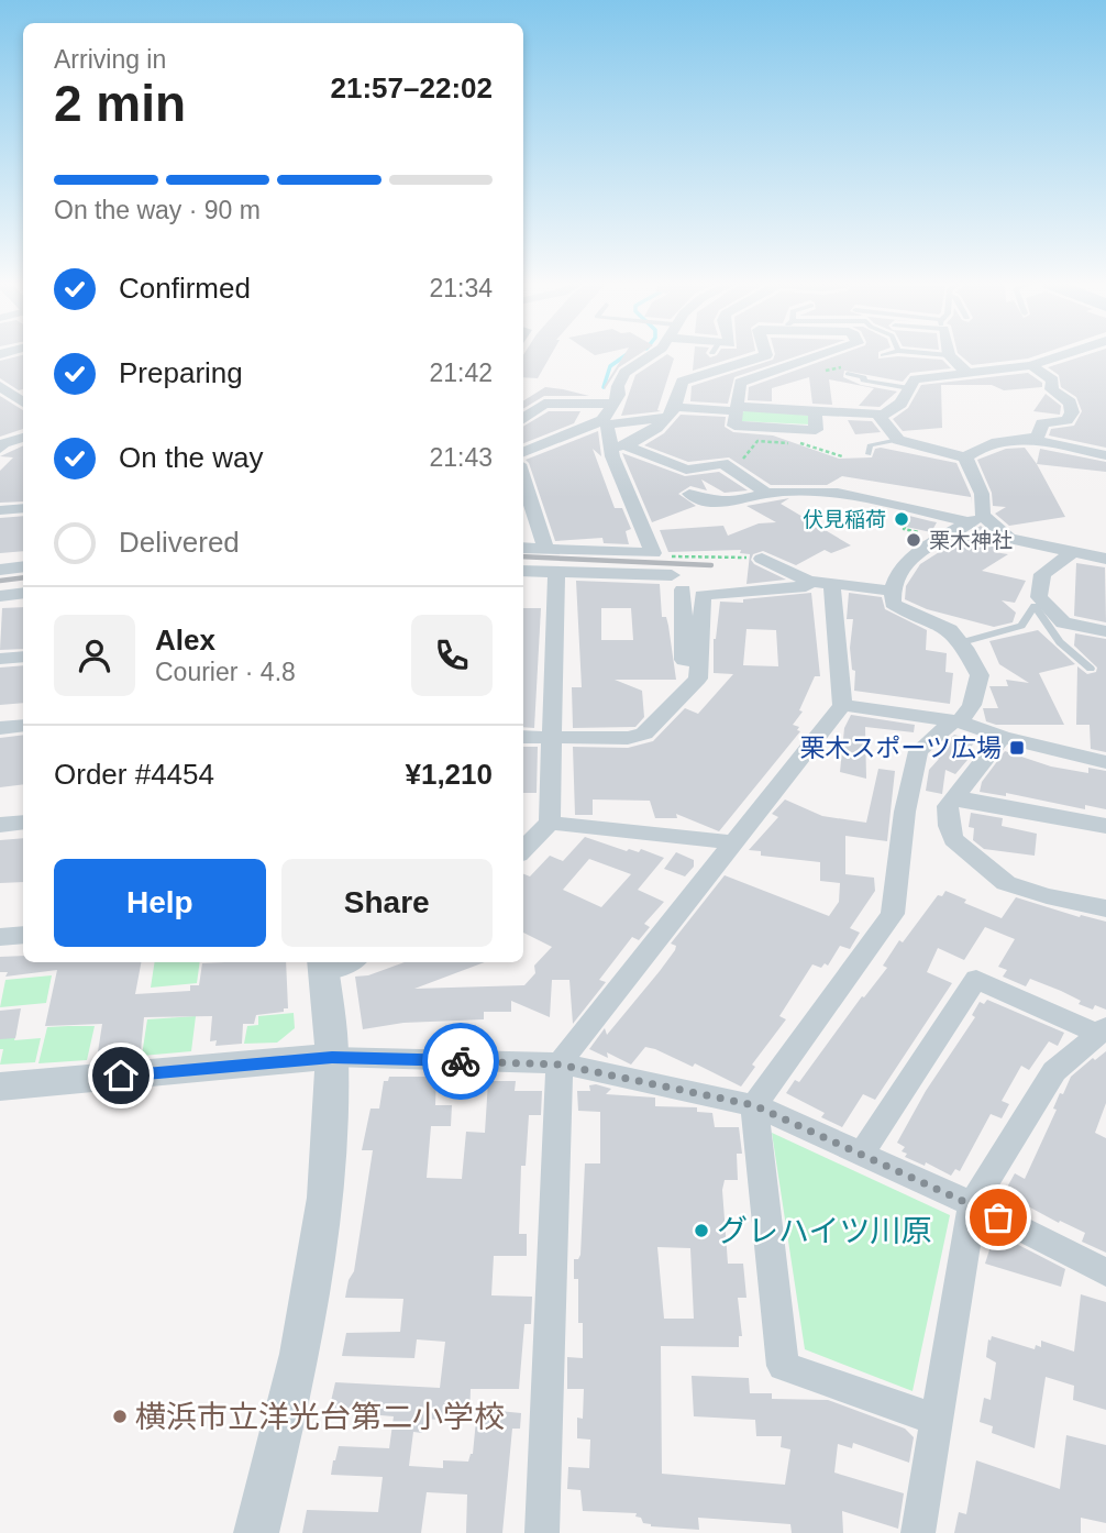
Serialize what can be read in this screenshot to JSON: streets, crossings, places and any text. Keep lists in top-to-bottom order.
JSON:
{
  "places": {
    "other": [
      "伏見稲荷",
      "栗木神社",
      "グレハイツ川原",
      "横浜市立洋光台第二小学校"
    ],
    "transit": ["栗木スポーツ広場"]
  },
  "page": {
    "heading": ["2 min", "Arriving in", "21:57–22:02"],
    "panel": [
      "Alex",
      "Courier · 4.8",
      "Order #4454",
      "¥1,210"
    ],
    "bar": "On the way · 90 m",
    "list": [
      ["Confirmed", "21:34"],
      ["Preparing", "21:42"],
      ["On the way", "21:43"],
      "Delivered"
    ],
    "buttons": ["Help", "Share"]
  }
}
